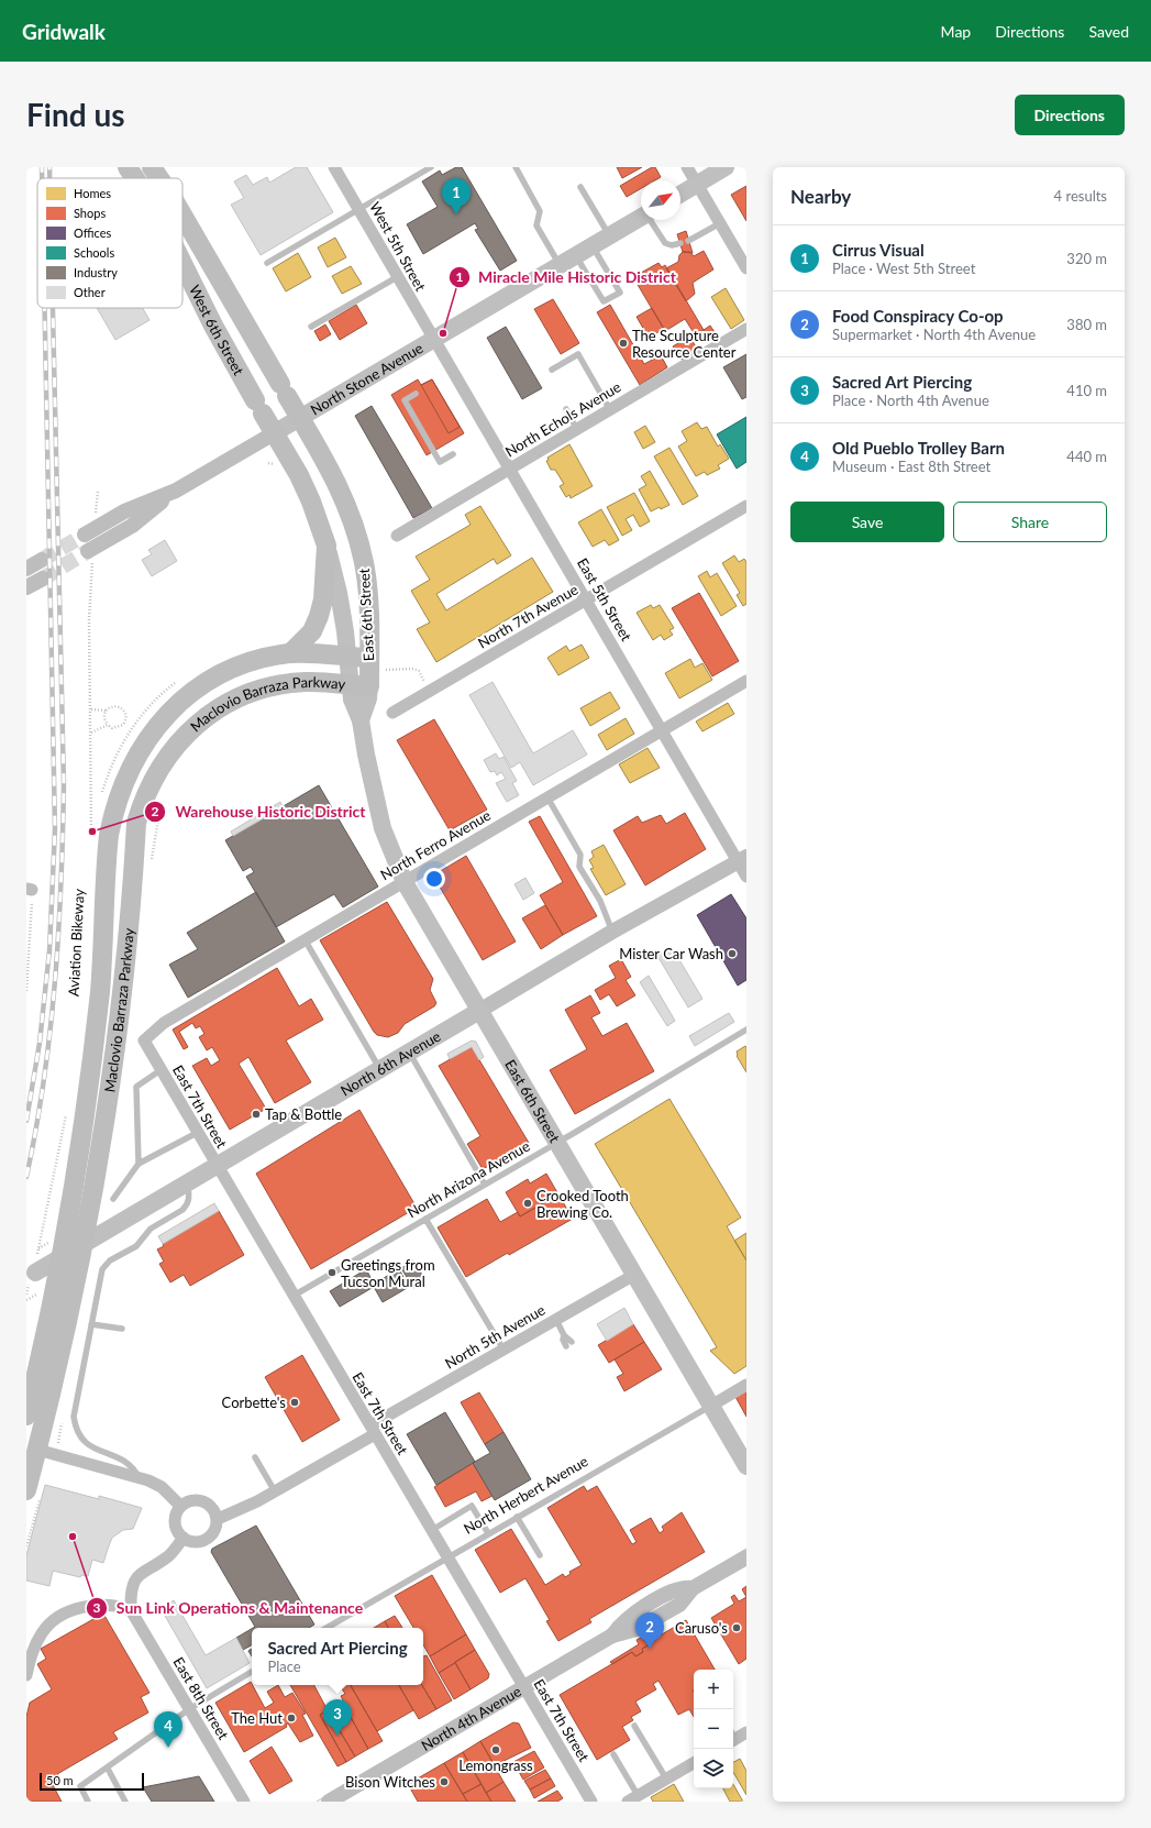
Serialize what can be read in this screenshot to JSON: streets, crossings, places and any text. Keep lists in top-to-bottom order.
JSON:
{
  "streets": {
    "main road": [
      "West 6th Street",
      "North Stone Avenue",
      "East 6th Street",
      "Maclovio Barraza Parkway",
      "North 6th Avenue"
    ],
    "street": [
      "West 5th Street",
      "North Echols Avenue",
      "East 5th Street",
      "North 7th Avenue",
      "North Ferro Avenue",
      "East 7th Street",
      "North 5th Avenue",
      "North Herbert Avenue",
      "East 8th Street",
      "North 4th Avenue"
    ],
    "lane": ["North Arizona Avenue"]
  },
  "crossings": [
    ["West 5th Street", "North Stone Avenue"],
    ["West 5th Street", "East 5th Street"],
    ["West 6th Street", "North Stone Avenue"],
    ["West 6th Street", "East 6th Street"],
    ["North Stone Avenue", "East 5th Street"],
    ["North Stone Avenue", "East 6th Street"],
    ["North Echols Avenue", "East 5th Street"],
    ["East 5th Street", "North 7th Avenue"],
    ["East 5th Street", "North Ferro Avenue"],
    ["East 5th Street", "North 6th Avenue"],
    ["East 6th Street", "Maclovio Barraza Parkway"],
    ["East 6th Street", "North Ferro Avenue"],
    ["East 6th Street", "North 6th Avenue"],
    ["East 6th Street", "North Arizona Avenue"],
    ["East 6th Street", "North 5th Avenue"],
    ["East 6th Street", "North Herbert Avenue"],
    ["North Ferro Avenue", "East 7th Street"],
    ["North 6th Avenue", "East 7th Street"],
    ["East 7th Street", "North Arizona Avenue"],
    ["East 7th Street", "North 5th Avenue"],
    ["East 7th Street", "North Herbert Avenue"],
    ["East 7th Street", "North 4th Avenue"]
  ],
  "places": [
    "Miracle Mile Historic District",
    "The Sculpture Resource Center",
    "Warehouse Historic District",
    "Mister Car Wash",
    "Tap & Bottle",
    "Crooked Tooth Brewing Co.",
    "Greetings from Tucson Mural",
    "Corbette's",
    "Sun Link Operations & Maintenance",
    "Caruso's",
    "The Hut",
    "Lemongrass",
    "Bison Witches"
  ],
  "legend": [
    "Homes",
    "Shops",
    "Offices",
    "Schools",
    "Industry",
    "Other"
  ],
  "scale_bar": "50 m",
  "north": "top right",
  "page": {
    "header": "Gridwalk",
    "nav": ["Map", "Directions", "Saved"],
    "buttons": [
      "Directions",
      ["Save", "Share"]
    ],
    "title": "Find us",
    "heading": ["Nearby", "4 results"],
    "pins": [
      "1",
      "2",
      "3",
      "4"
    ],
    "list": [
      {
        "mark": "1",
        "name": "Cirrus Visual",
        "note": "Place · West 5th Street",
        "value": "320 m"
      },
      {
        "mark": "2",
        "name": "Food Conspiracy Co-op",
        "note": "Supermarket · North 4th Avenue",
        "value": "380 m"
      },
      {
        "mark": "3",
        "name": "Sacred Art Piercing",
        "note": "Place · North 4th Avenue",
        "value": "410 m"
      },
      {
        "mark": "4",
        "name": "Old Pueblo Trolley Barn",
        "note": "Museum · East 8th Street",
        "value": "440 m"
      }
    ],
    "popup": ["Sacred Art Piercing", "Place"],
    "map_buttons": ["+", "−"],
    "scale": "50 m"
  }
}
